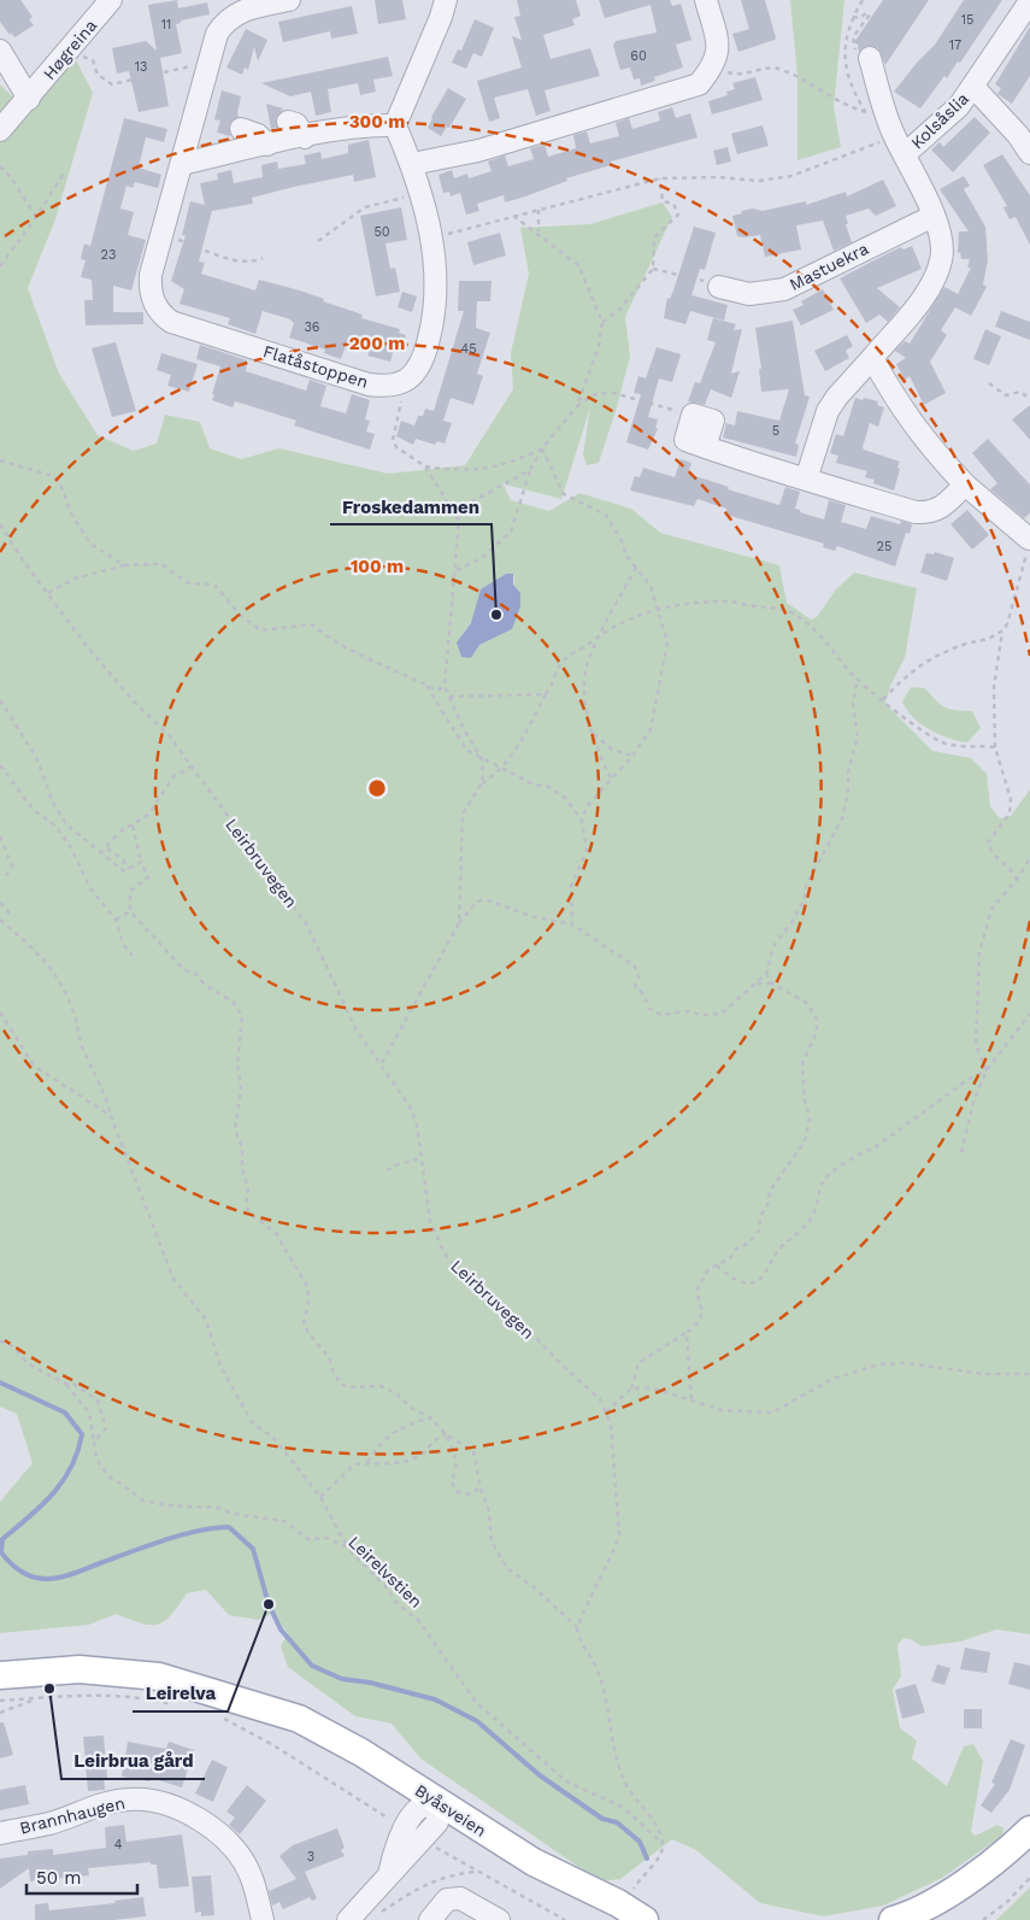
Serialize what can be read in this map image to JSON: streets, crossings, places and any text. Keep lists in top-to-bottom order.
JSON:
{
  "streets": {
    "main road": ["Byåsveien"],
    "street": [
      "Høgreina",
      "Kolsåslia",
      "Mastuekra",
      "Flatåstoppen",
      "Brannhaugen"
    ],
    "path": ["Leirbruvegen", "Leirelvstien"]
  },
  "places": ["Froskedammen", "Leirelva", "Leirbrua gård"],
  "house_numbers": [
    "15",
    "11",
    "17",
    "60",
    "13",
    "50",
    "23",
    "36",
    "45",
    "5",
    "25",
    "4",
    "3"
  ],
  "scale_bar": "50 m",
  "rings": ["300 m", "200 m", "100 m"]
}
